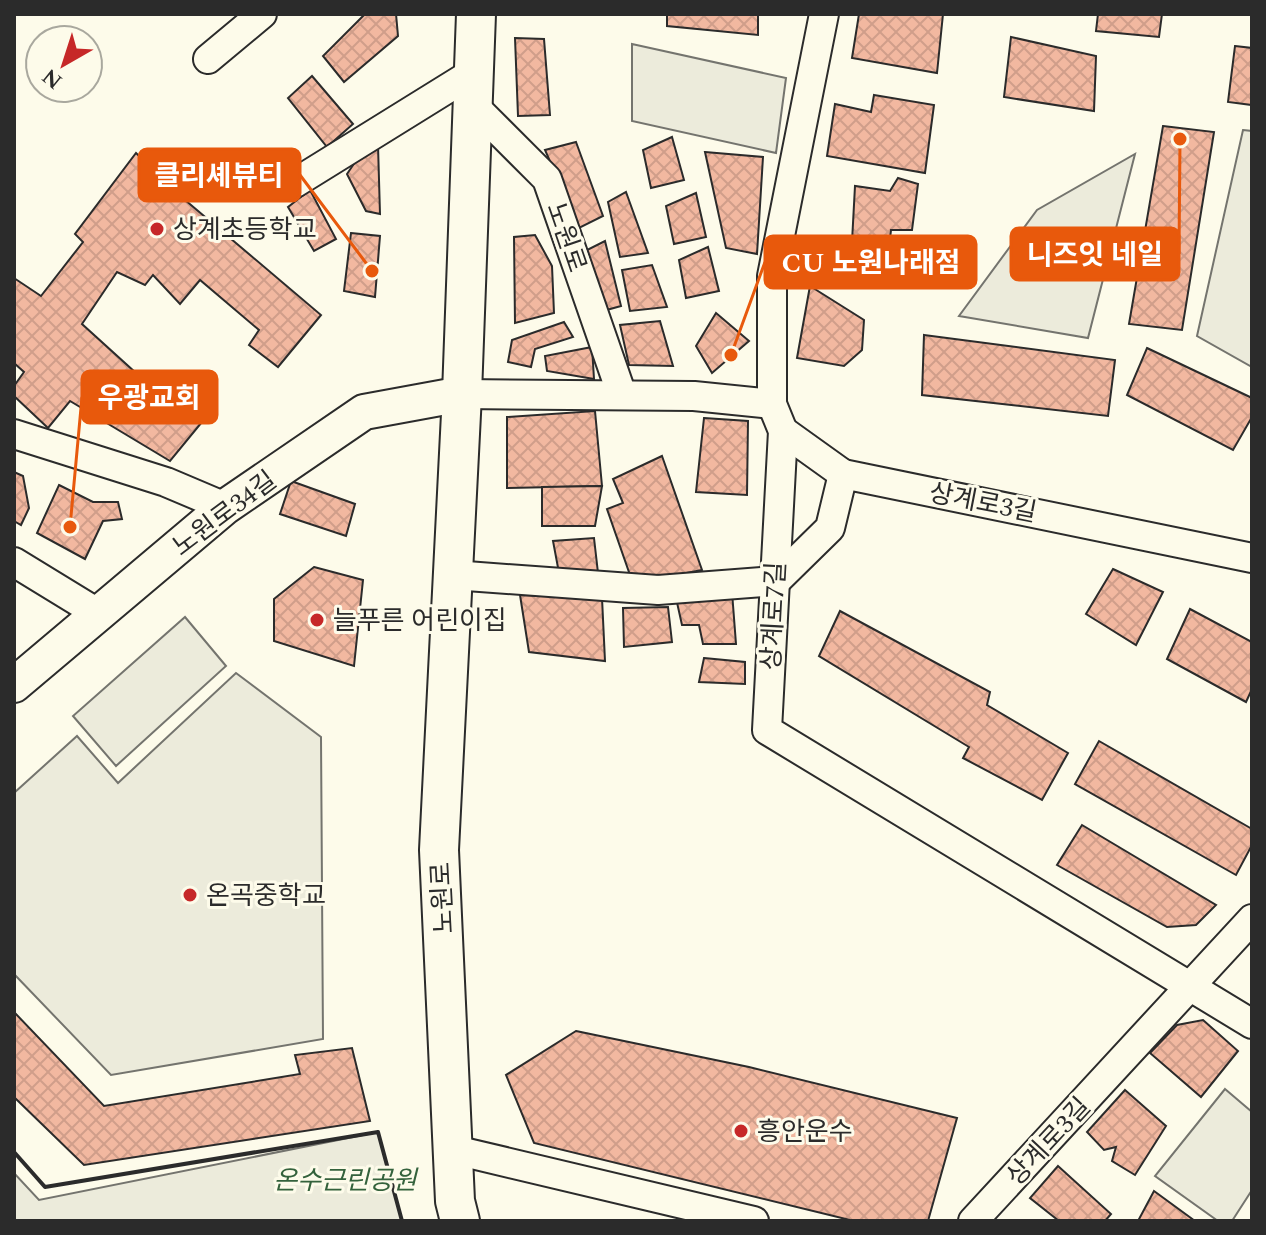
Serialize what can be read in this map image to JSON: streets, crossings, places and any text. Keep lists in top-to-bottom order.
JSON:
{
  "streets": {
    "main road": ["노원로"],
    "street": ["상계로3길", "노원로34길", "상계로7길"]
  },
  "crossings": [
    ["노원로", "노원로34길"],
    ["상계로3길", "상계로7길"]
  ],
  "parks": ["온수근린공원"],
  "places": [
    "니즈잇 네일",
    "상계초등학교",
    "클리셰뷰티",
    "CU 노원나래점",
    "우광교회",
    "늘푸른 어린이집",
    "온곡중학교",
    "흥안운수"
  ],
  "north": "bottom left"
}
